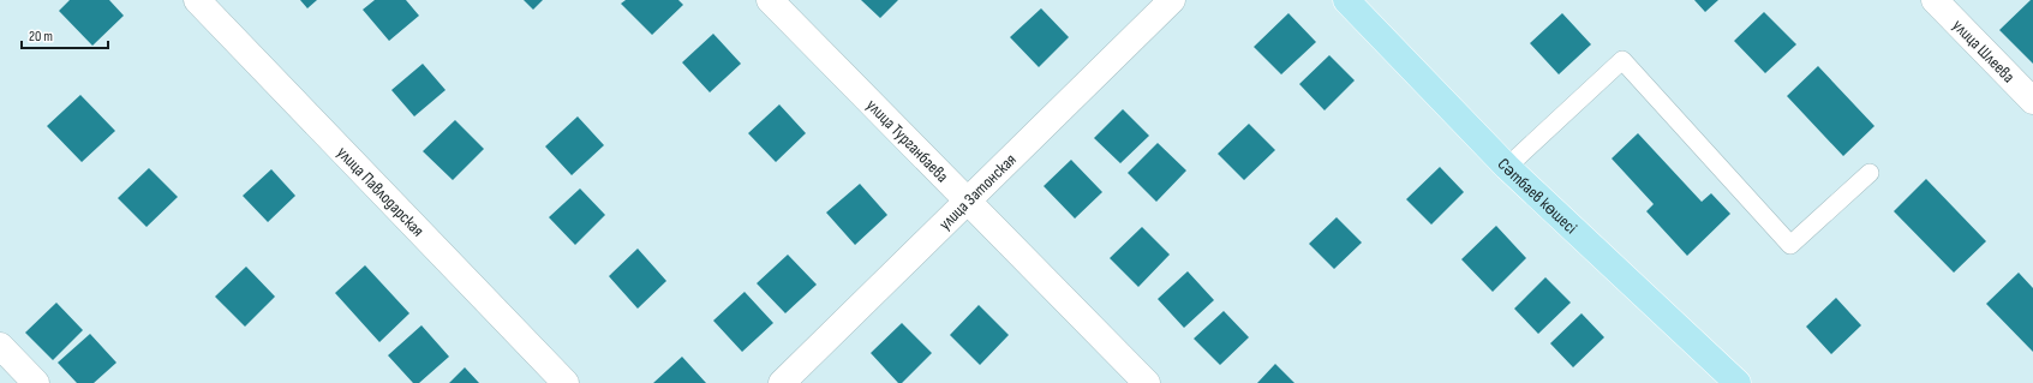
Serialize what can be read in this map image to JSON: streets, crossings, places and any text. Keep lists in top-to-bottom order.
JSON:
{
  "streets": {
    "main road": ["Сәтбаев көшесі"],
    "street": [
      "улица Шлеева",
      "улица Турганбаева",
      "улица Затонская",
      "улица Павлодарская"
    ]
  },
  "crossings": [
    ["улица Турганбаева", "улица Затонская"]
  ],
  "scale_bar": "20 m"
}
